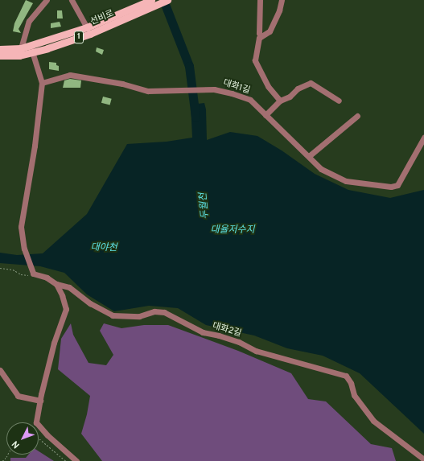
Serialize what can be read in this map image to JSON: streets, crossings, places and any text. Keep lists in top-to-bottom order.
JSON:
{
  "streets": {
    "main road": ["선비로", "1"],
    "street": ["대화1길", "대화2길"]
  },
  "crossings": [
    ["선비로", "1"]
  ],
  "water": ["두월천", "대율저수지", "대야천"],
  "north": "bottom left"
}
